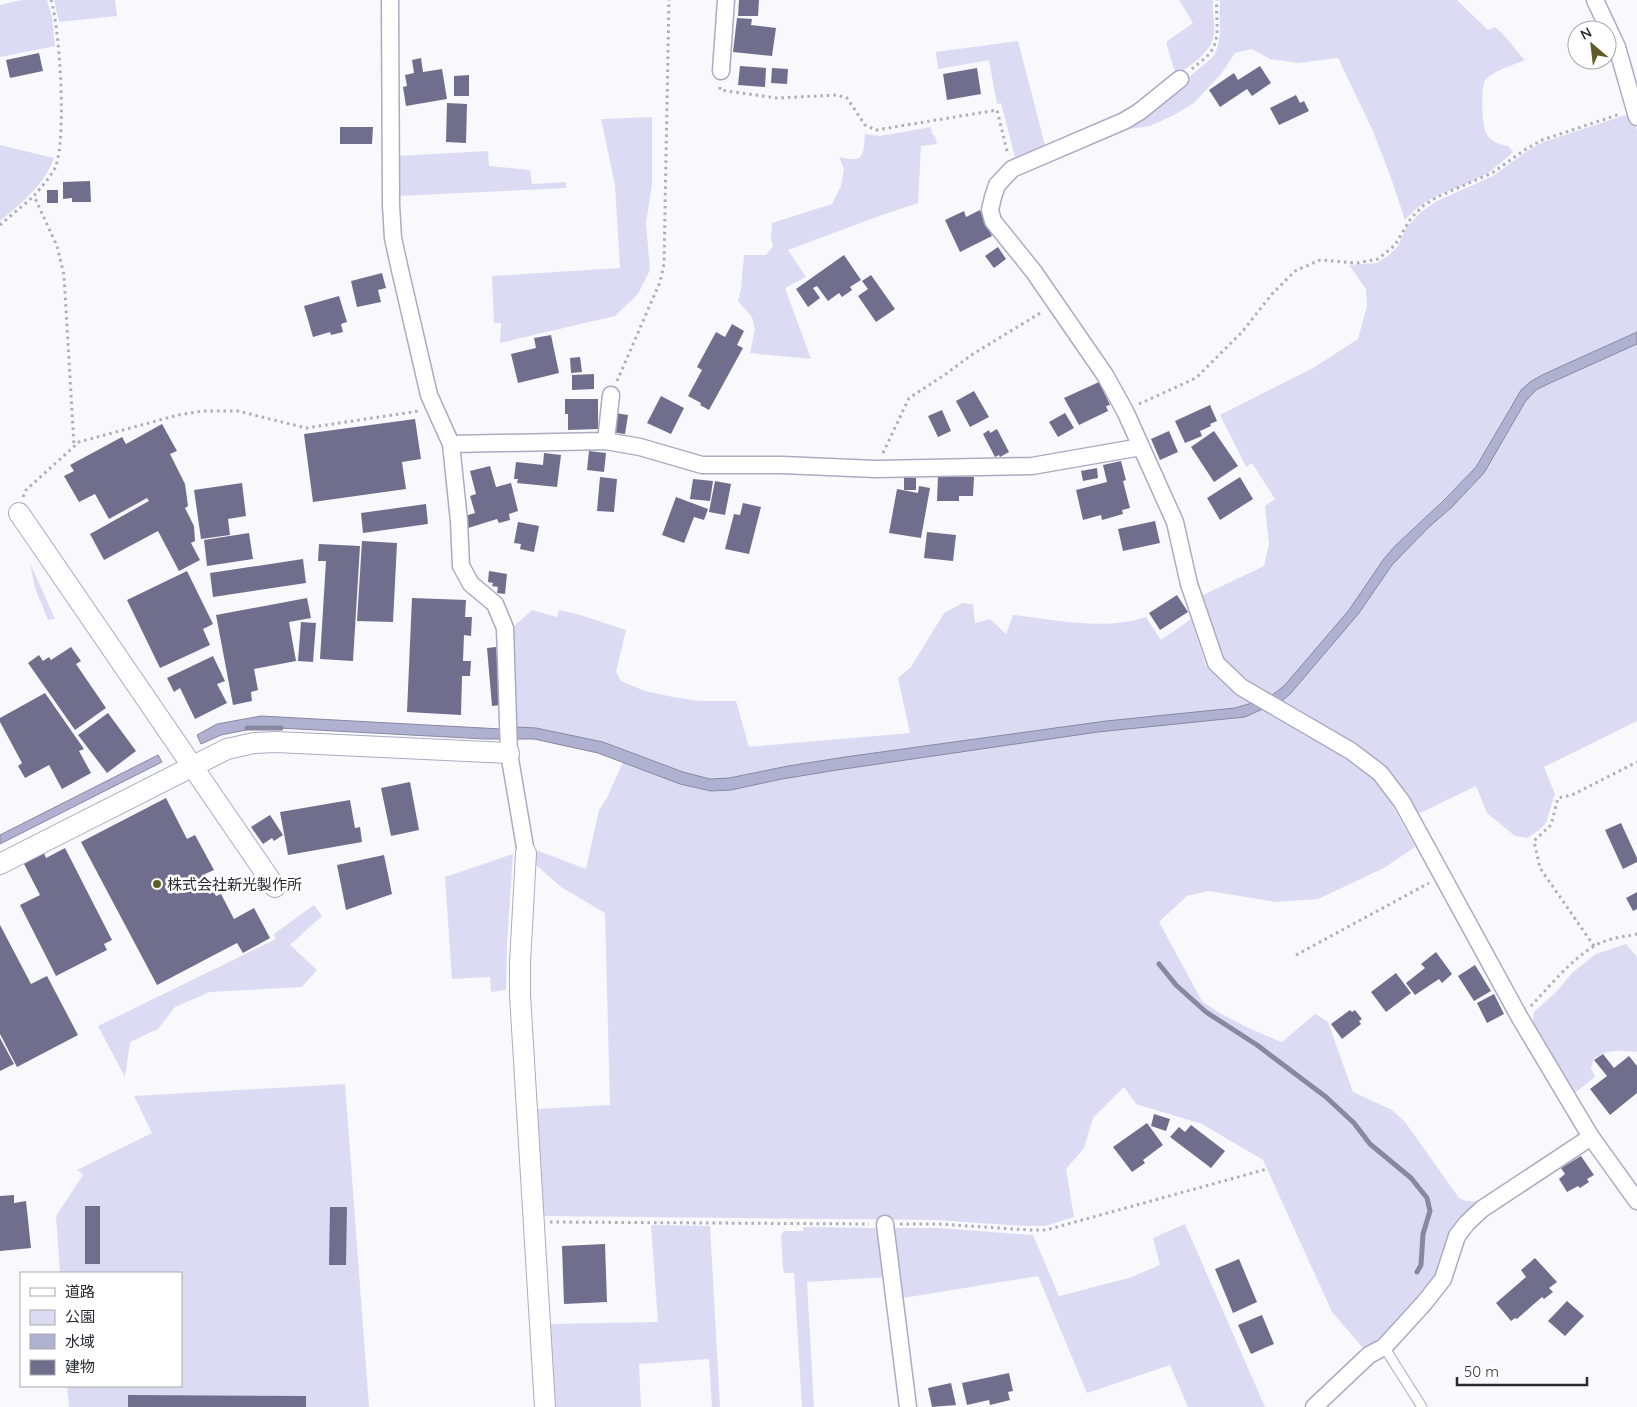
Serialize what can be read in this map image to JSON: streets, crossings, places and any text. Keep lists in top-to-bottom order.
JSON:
{
  "places": ["株式会社新光製作所"],
  "legend": [
    "道路",
    "公園",
    "水域",
    "建物"
  ],
  "scale_bar": "50 m",
  "north": "top left"
}
